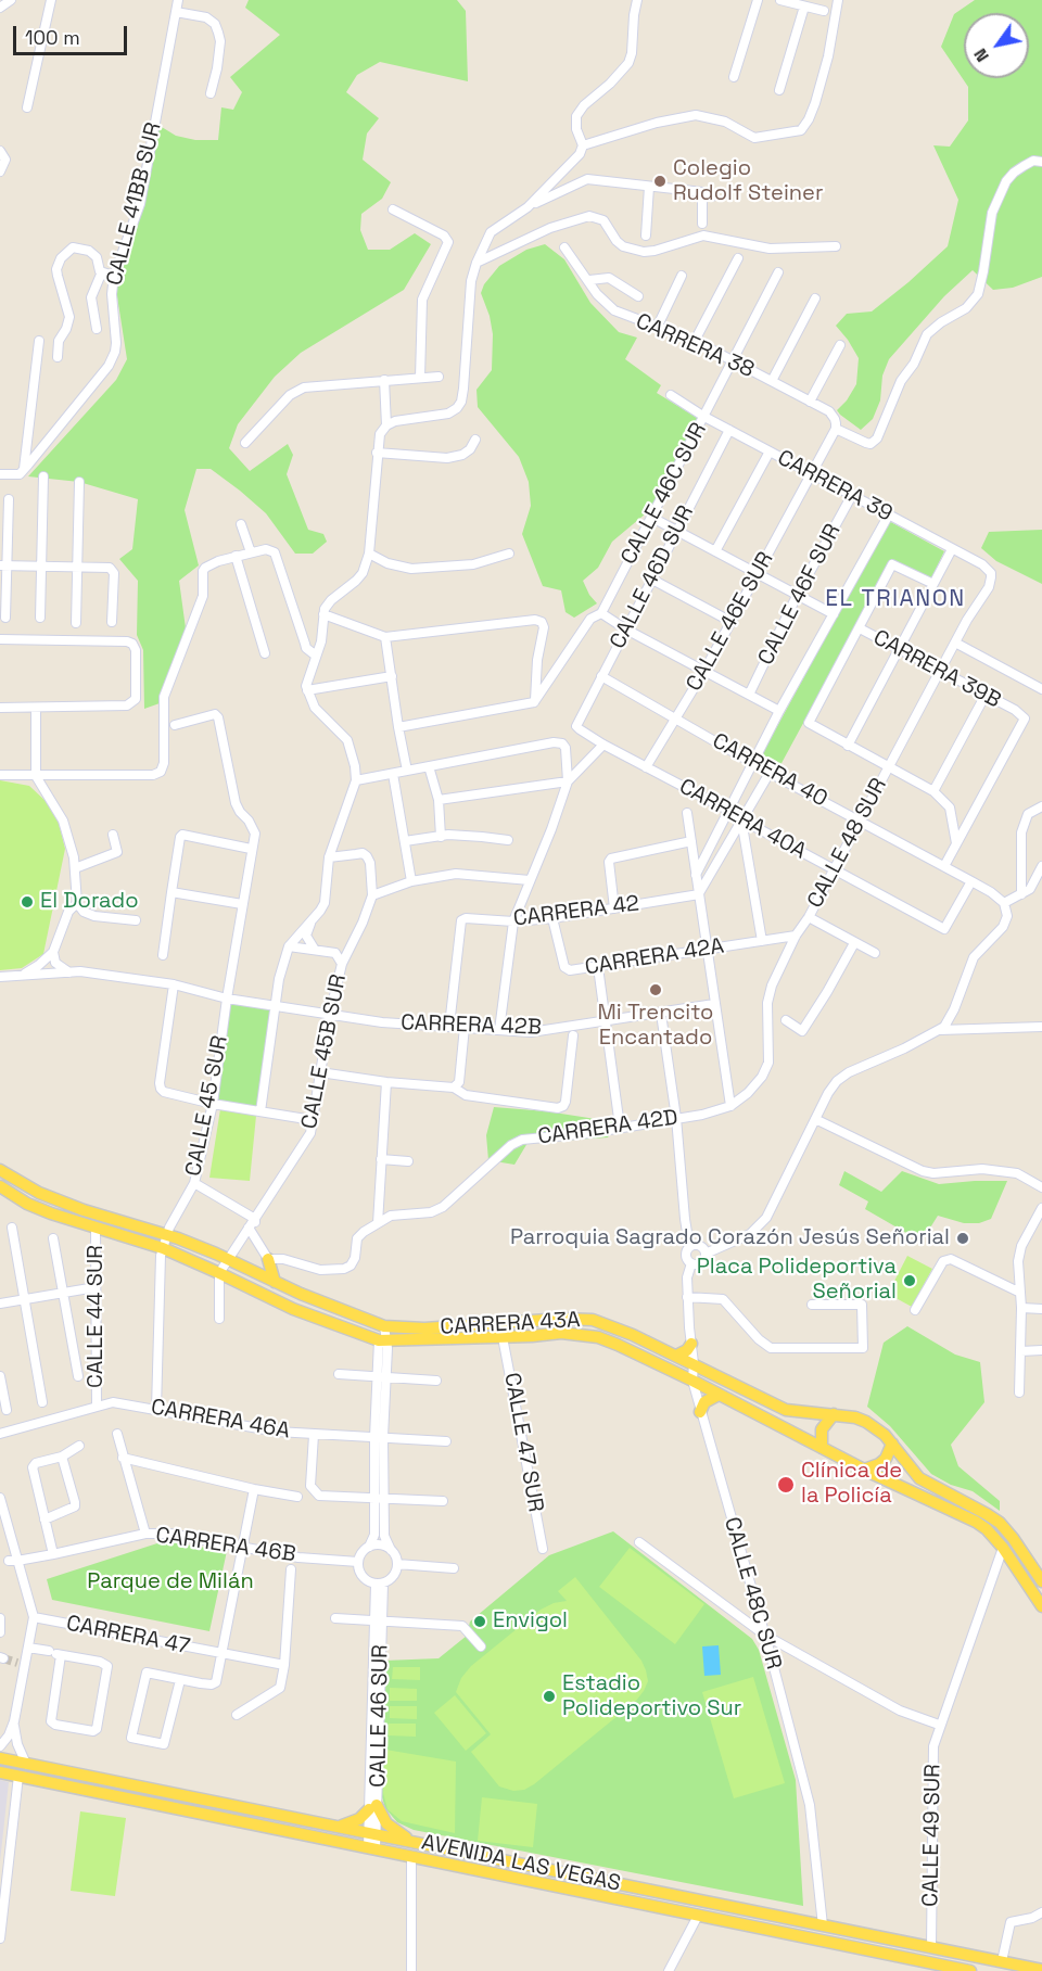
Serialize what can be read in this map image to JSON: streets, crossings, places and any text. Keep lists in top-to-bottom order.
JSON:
{
  "streets": {
    "main road": ["CARRERA 43A", "AVENIDA LAS VEGAS"],
    "street": [
      "CALLE 41BB SUR",
      "CARRERA 38",
      "CARRERA 39",
      "CALLE 46C SUR",
      "CALLE 46D SUR",
      "CALLE 46F SUR",
      "CALLE 46E SUR",
      "CARRERA 39B",
      "CARRERA 40",
      "CARRERA 40A",
      "CALLE 48 SUR",
      "CARRERA 42",
      "CARRERA 42A",
      "CARRERA 42B",
      "CALLE 45B SUR",
      "CALLE 45 SUR",
      "CARRERA 42D",
      "CALLE 44 SUR",
      "CARRERA 46A",
      "CALLE 47 SUR",
      "CARRERA 46B",
      "CALLE 48C SUR",
      "CARRERA 47",
      "CALLE 46 SUR",
      "CALLE 49 SUR"
    ]
  },
  "crossings": [
    ["CARRERA 38", "CALLE 46C SUR"],
    ["CARRERA 39", "CALLE 46C SUR"],
    ["CARRERA 39", "CALLE 46D SUR"],
    ["CARRERA 39", "CALLE 46F SUR"],
    ["CARRERA 39", "CALLE 46E SUR"],
    ["CARRERA 39", "CALLE 48 SUR"],
    ["CALLE 46D SUR", "CARRERA 40"],
    ["CALLE 46D SUR", "CARRERA 40A"],
    ["CALLE 46E SUR", "CARRERA 40"],
    ["CALLE 46E SUR", "CARRERA 40A"],
    ["CARRERA 39B", "CALLE 48 SUR"],
    ["CARRERA 40", "CARRERA 40A"],
    ["CARRERA 40", "CALLE 48 SUR"],
    ["CARRERA 40A", "CALLE 48 SUR"],
    ["CALLE 48 SUR", "CARRERA 42A"],
    ["CALLE 48 SUR", "CARRERA 42D"],
    ["CARRERA 42", "CARRERA 42A"],
    ["CARRERA 42", "CARRERA 42B"],
    ["CARRERA 42B", "CALLE 45B SUR"],
    ["CARRERA 42B", "CALLE 45 SUR"],
    ["CALLE 45B SUR", "CARRERA 43A"],
    ["CALLE 45 SUR", "CARRERA 43A"],
    ["CALLE 45 SUR", "CARRERA 46A"],
    ["CALLE 44 SUR", "CARRERA 43A"],
    ["CALLE 44 SUR", "CARRERA 46A"],
    ["CARRERA 43A", "CALLE 47 SUR"],
    ["CARRERA 43A", "CALLE 48C SUR"],
    ["CARRERA 43A", "CALLE 49 SUR"],
    ["CARRERA 46B", "CALLE 46 SUR"],
    ["CALLE 48C SUR", "AVENIDA LAS VEGAS"],
    ["CALLE 46 SUR", "AVENIDA LAS VEGAS"],
    ["CALLE 49 SUR", "AVENIDA LAS VEGAS"]
  ],
  "districts": ["EL TRIANON"],
  "parks": ["Parque de Milán"],
  "places": [
    "Colegio Rudolf Steiner",
    "El Dorado",
    "Mi Trencito Encantado",
    "Parroquia Sagrado Corazón Jesús Señorial",
    "Placa Polideportiva Señorial",
    "Clínica de la Policía",
    "Envigol",
    "Estadio Polideportivo Sur"
  ],
  "scale_bar": "100 m",
  "north": "bottom left"
}
